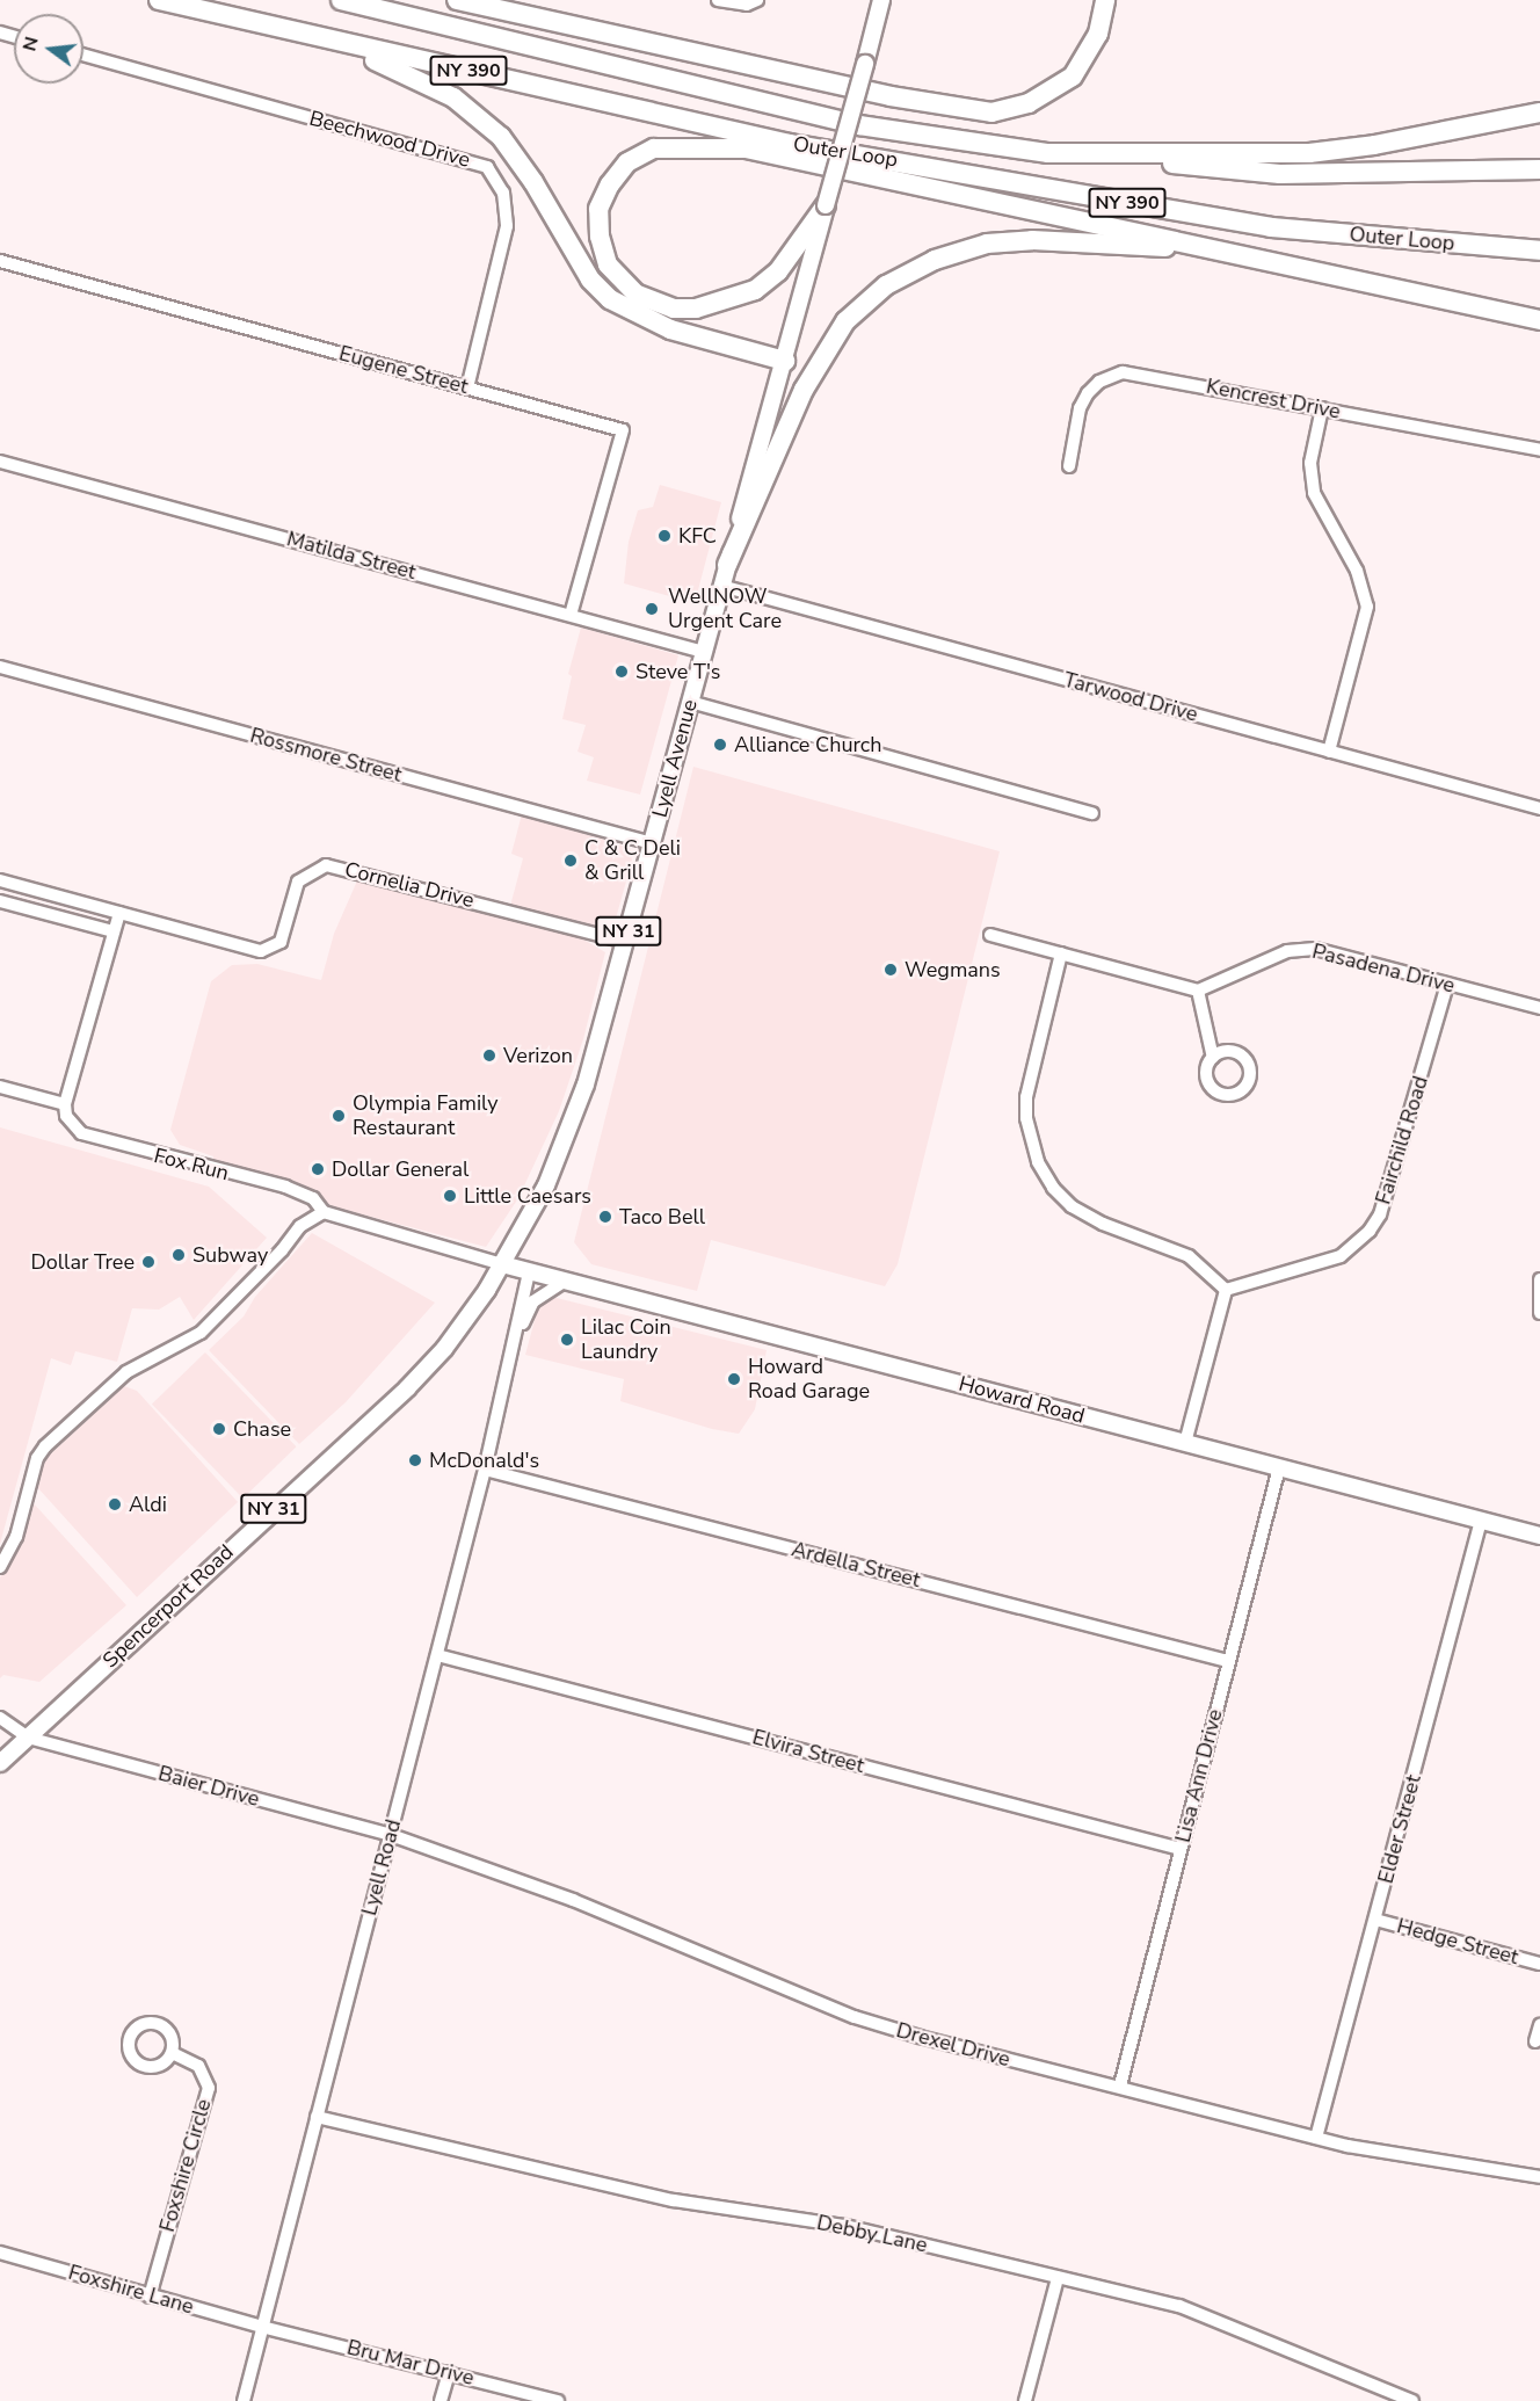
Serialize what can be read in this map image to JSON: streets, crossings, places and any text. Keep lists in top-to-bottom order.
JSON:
{
  "streets": {
    "highway": ["NY 390", "Outer Loop"],
    "main road": [
      "Lyell Avenue",
      "NY 31",
      "Howard Road",
      "Spencerport Road"
    ],
    "street": [
      "Beechwood Drive",
      "Eugene Street",
      "Kencrest Drive",
      "Matilda Street",
      "Tarwood Drive",
      "Rossmore Street",
      "Cornelia Drive",
      "Pasadena Drive",
      "Fairchild Road",
      "Fox Run",
      "Ardella Street",
      "Elvira Street",
      "Lisa Ann Drive",
      "Baier Drive",
      "Elder Street",
      "Lyell Road",
      "Hedge Street",
      "Drexel Drive",
      "Foxshire Circle",
      "Debby Lane",
      "Foxshire Lane",
      "Bru Mar Drive"
    ]
  },
  "crossings": [
    ["Beechwood Drive", "Eugene Street"],
    ["Eugene Street", "Matilda Street"],
    ["Matilda Street", "Lyell Avenue"],
    ["Tarwood Drive", "Lyell Avenue"],
    ["Rossmore Street", "Lyell Avenue"],
    ["Lyell Avenue", "Cornelia Drive"],
    ["Lyell Avenue", "Fox Run"],
    ["Lyell Avenue", "Howard Road"],
    ["Lyell Avenue", "Spencerport Road"],
    ["Pasadena Drive", "Fairchild Road"],
    ["Fox Run", "Howard Road"],
    ["Fox Run", "Spencerport Road"],
    ["Howard Road", "Spencerport Road"],
    ["Howard Road", "Lisa Ann Drive"],
    ["Howard Road", "Elder Street"],
    ["Howard Road", "Lyell Road"],
    ["Ardella Street", "Lisa Ann Drive"],
    ["Ardella Street", "Lyell Road"],
    ["Spencerport Road", "Baier Drive"],
    ["Elvira Street", "Lisa Ann Drive"],
    ["Elvira Street", "Lyell Road"],
    ["Lisa Ann Drive", "Drexel Drive"],
    ["Baier Drive", "Lyell Road"],
    ["Baier Drive", "Drexel Drive"],
    ["Elder Street", "Hedge Street"],
    ["Elder Street", "Drexel Drive"],
    ["Lyell Road", "Drexel Drive"],
    ["Lyell Road", "Debby Lane"],
    ["Lyell Road", "Foxshire Lane"],
    ["Lyell Road", "Bru Mar Drive"],
    ["Foxshire Circle", "Foxshire Lane"],
    ["Foxshire Lane", "Bru Mar Drive"]
  ],
  "places": [
    "KFC",
    "WellNOW Urgent Care",
    "Steve T's",
    "Alliance Church",
    "C & C Deli & Grill",
    "Wegmans",
    "Verizon",
    "Olympia Family Restaurant",
    "Dollar General",
    "Little Caesars",
    "Taco Bell",
    "Subway",
    "Dollar Tree",
    "Lilac Coin Laundry",
    "Howard Road Garage",
    "Chase",
    "McDonald's",
    "Aldi"
  ],
  "north": "left"
}
